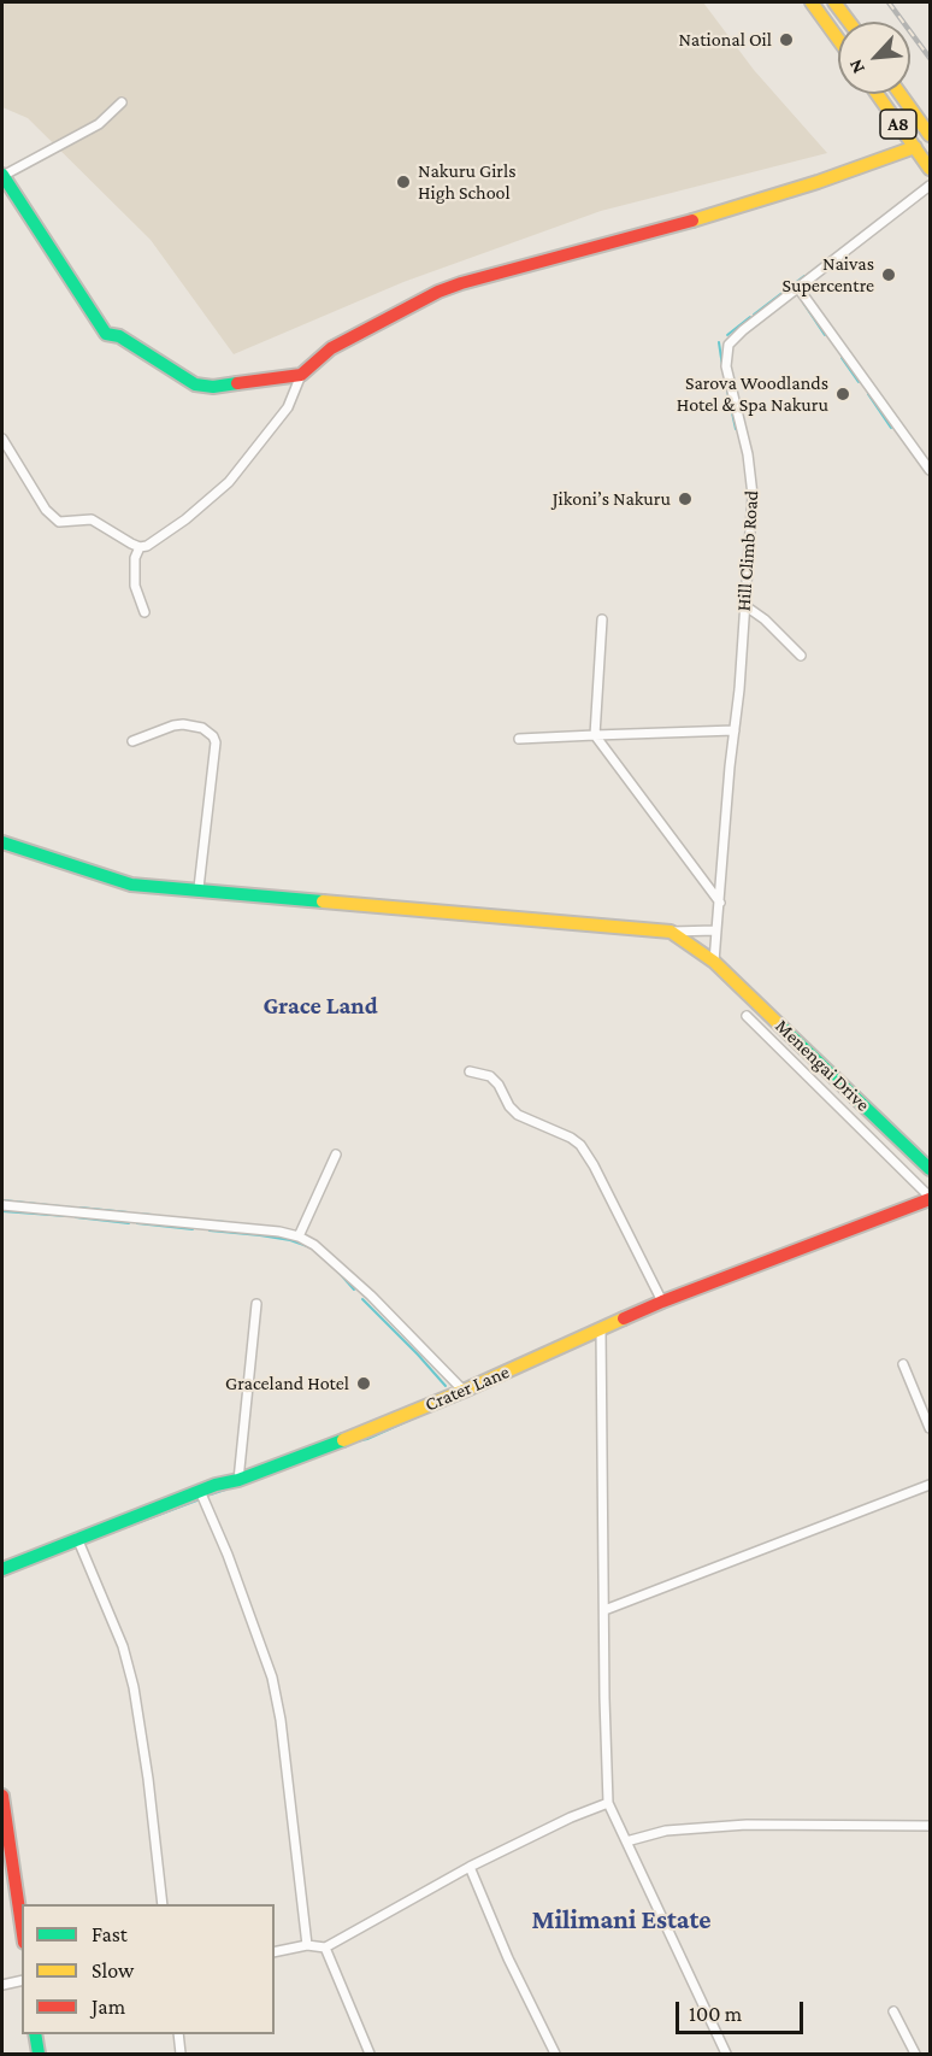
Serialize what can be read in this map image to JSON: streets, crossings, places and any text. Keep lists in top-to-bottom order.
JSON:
{
  "streets": {
    "main road": ["A8", "Menengai Drive", "Crater Lane"],
    "street": ["Hill Climb Road"]
  },
  "crossings": [
    ["Hill Climb Road", "Menengai Drive"]
  ],
  "districts": ["Grace Land", "Milimani Estate"],
  "places": [
    "National Oil",
    "Nakuru Girls High School",
    "Naivas Supercentre",
    "Sarova Woodlands Hotel & Spa Nakuru",
    "Jikoni’s Nakuru",
    "Graceland Hotel"
  ],
  "legend": ["Fast", "Slow", "Jam"],
  "scale_bar": "100 m",
  "north": "bottom left"
}
